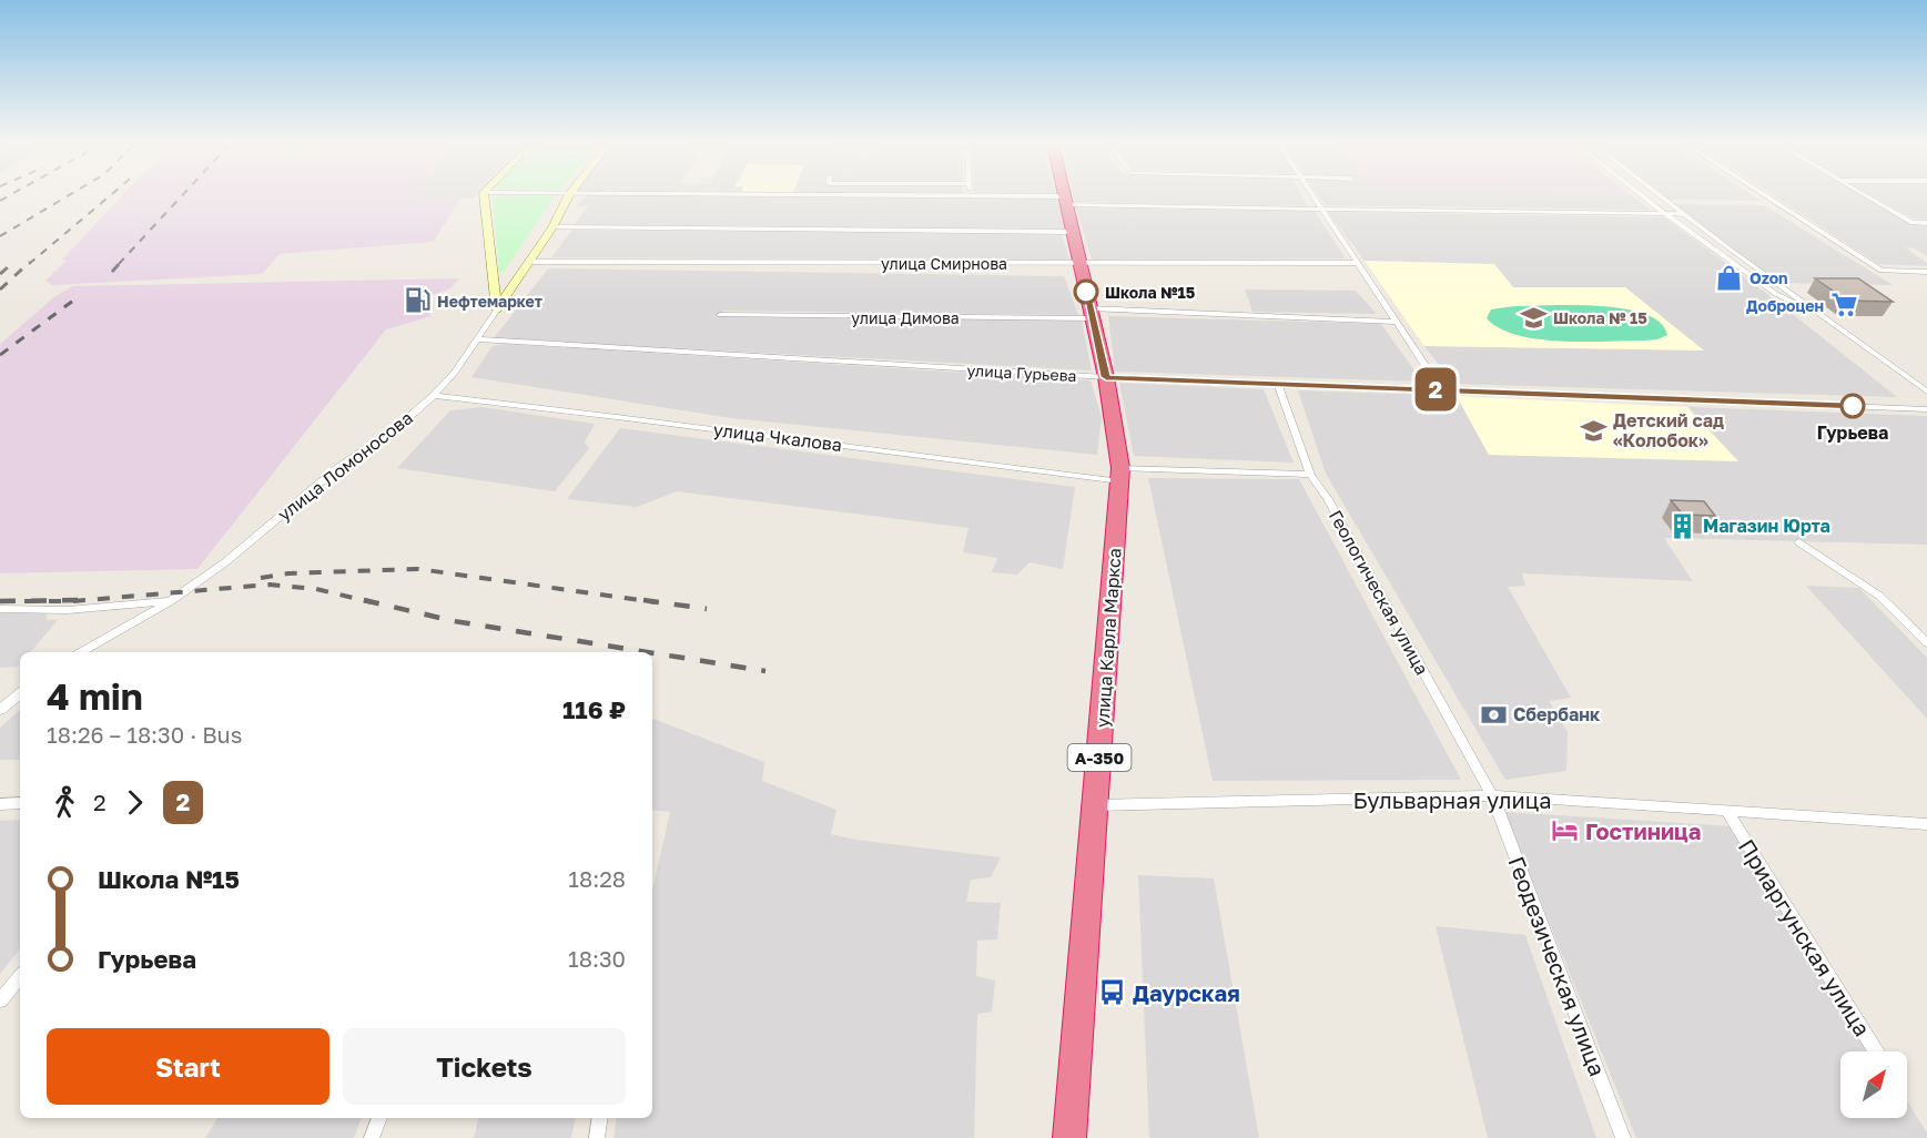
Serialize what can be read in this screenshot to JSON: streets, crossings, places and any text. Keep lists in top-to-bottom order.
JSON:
{
  "streets": {
    "highway": ["улица Карла Маркса", "А-350"],
    "street": [
      "улица Смирнова",
      "улица Димова",
      "улица Гурьева",
      "улица Чкалова",
      "улица Ломоносова",
      "Геологическая улица",
      "Бульварная улица",
      "Приаргунская улица",
      "Геодезическая улица"
    ]
  },
  "crossings": [
    ["улица Смирнова", "улица Ломоносова"],
    ["улица Смирнова", "улица Карла Маркса"],
    ["улица Димова", "улица Карла Маркса"],
    ["улица Гурьева", "улица Ломоносова"],
    ["улица Гурьева", "Геологическая улица"],
    ["улица Гурьева", "улица Карла Маркса"],
    ["улица Чкалова", "улица Ломоносова"],
    ["улица Чкалова", "Геологическая улица"],
    ["улица Чкалова", "улица Карла Маркса"],
    ["Геологическая улица", "Бульварная улица"],
    ["Геологическая улица", "Геодезическая улица"],
    ["улица Карла Маркса", "Бульварная улица"],
    ["Бульварная улица", "Приаргунская улица"],
    ["Бульварная улица", "Геодезическая улица"]
  ],
  "places": {
    "shop": ["Ozon"],
    "other": ["Школа №15", "Гурьева"],
    "fuel station": ["Нефтемаркет"],
    "supermarket": ["Доброцен"],
    "school or university": ["Школа № 15", "Детский сад «Колобок»"],
    "building": ["Магазин Юрта"],
    "bank": ["Сбербанк"],
    "hotel": ["Гостиница"],
    "bus stop": ["Даурская"]
  },
  "lines": ["bus line 2"],
  "north": "top right",
  "page": {
    "on_map": "2",
    "heading": ["4 min", "18:26 – 18:30 · Bus", "116 ₽"],
    "legs": ["2", "2"],
    "list": [
      {
        "name": "Школа №15",
        "value": "18:28"
      },
      {
        "name": "Гурьева",
        "value": "18:30"
      }
    ],
    "buttons": ["Start", "Tickets"]
  }
}
